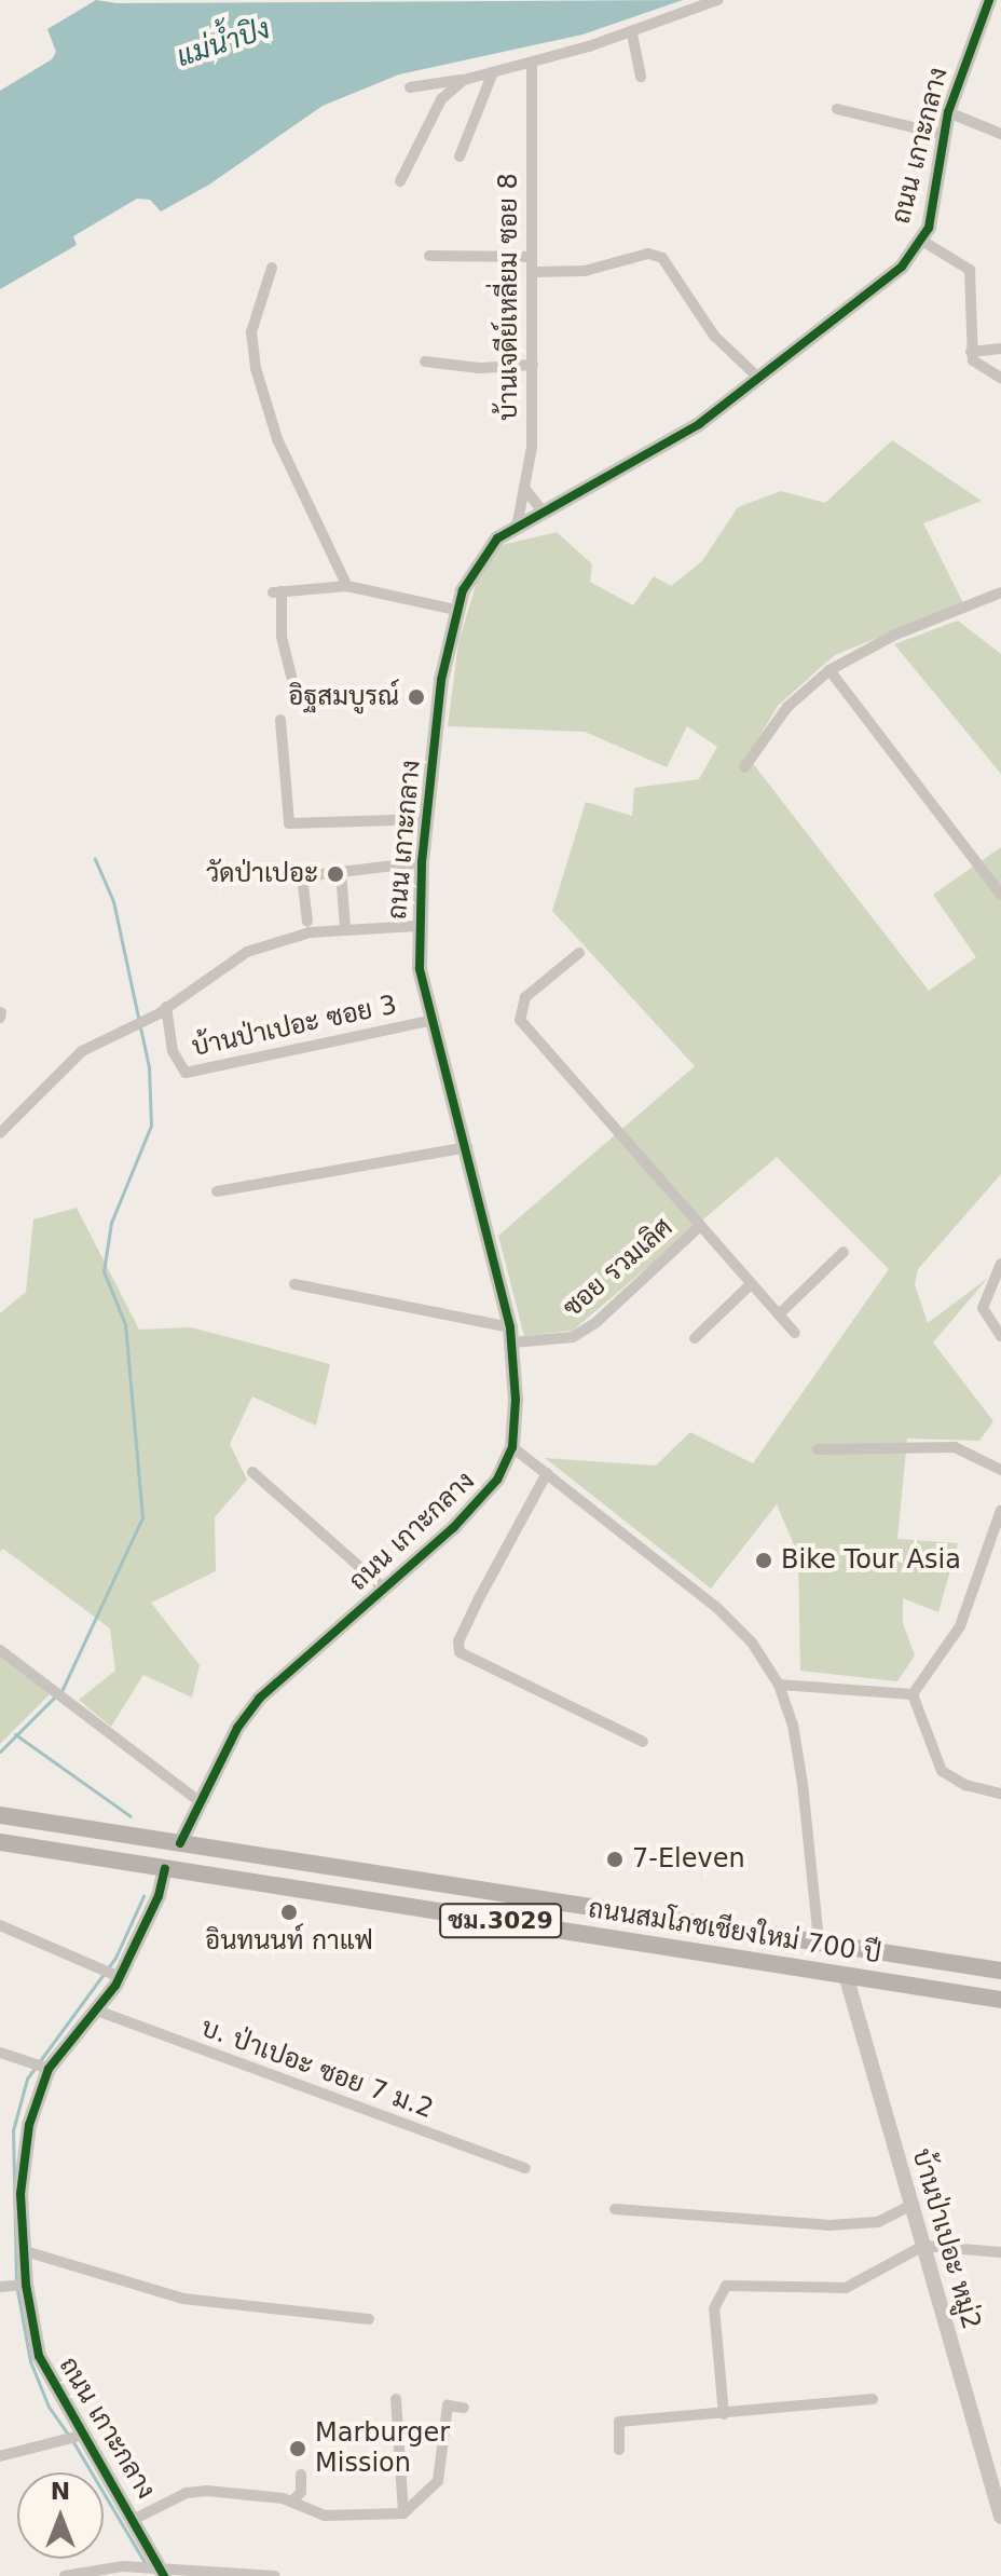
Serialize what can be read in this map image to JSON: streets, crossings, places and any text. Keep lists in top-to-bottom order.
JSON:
{
  "streets": {
    "main road": ["ชม.3029", "ถนนสมโภชเชียงใหม่ 700 ปี"],
    "street": [
      "ถนน เกาะกลาง",
      "บ้านเจดีย์เหลี่ยม ซอย 8",
      "บ้านป่าเปอะ ซอย 3",
      "ซอย รวมเลิศ",
      "บ. ป่าเปอะ ซอย 7 ม.2",
      "บ้านป่าเปอะ หมู่2"
    ]
  },
  "crossings": [
    ["ถนน เกาะกลาง", "บ้านเจดีย์เหลี่ยม ซอย 8"],
    ["ถนน เกาะกลาง", "บ้านป่าเปอะ ซอย 3"],
    ["ถนน เกาะกลาง", "ซอย รวมเลิศ"],
    ["ถนน เกาะกลาง", "ถนนสมโภชเชียงใหม่ 700 ปี"],
    ["ถนน เกาะกลาง", "บ. ป่าเปอะ ซอย 7 ม.2"],
    ["ถนนสมโภชเชียงใหม่ 700 ปี", "บ้านป่าเปอะ หมู่2"]
  ],
  "water": ["แม่น้ำปิง"],
  "places": [
    "อิฐสมบูรณ์",
    "วัดป่าเปอะ",
    "Bike Tour Asia",
    "7-Eleven",
    "อินทนนท์ กาแฟ",
    "Marburger Mission"
  ],
  "north": "top"
}
